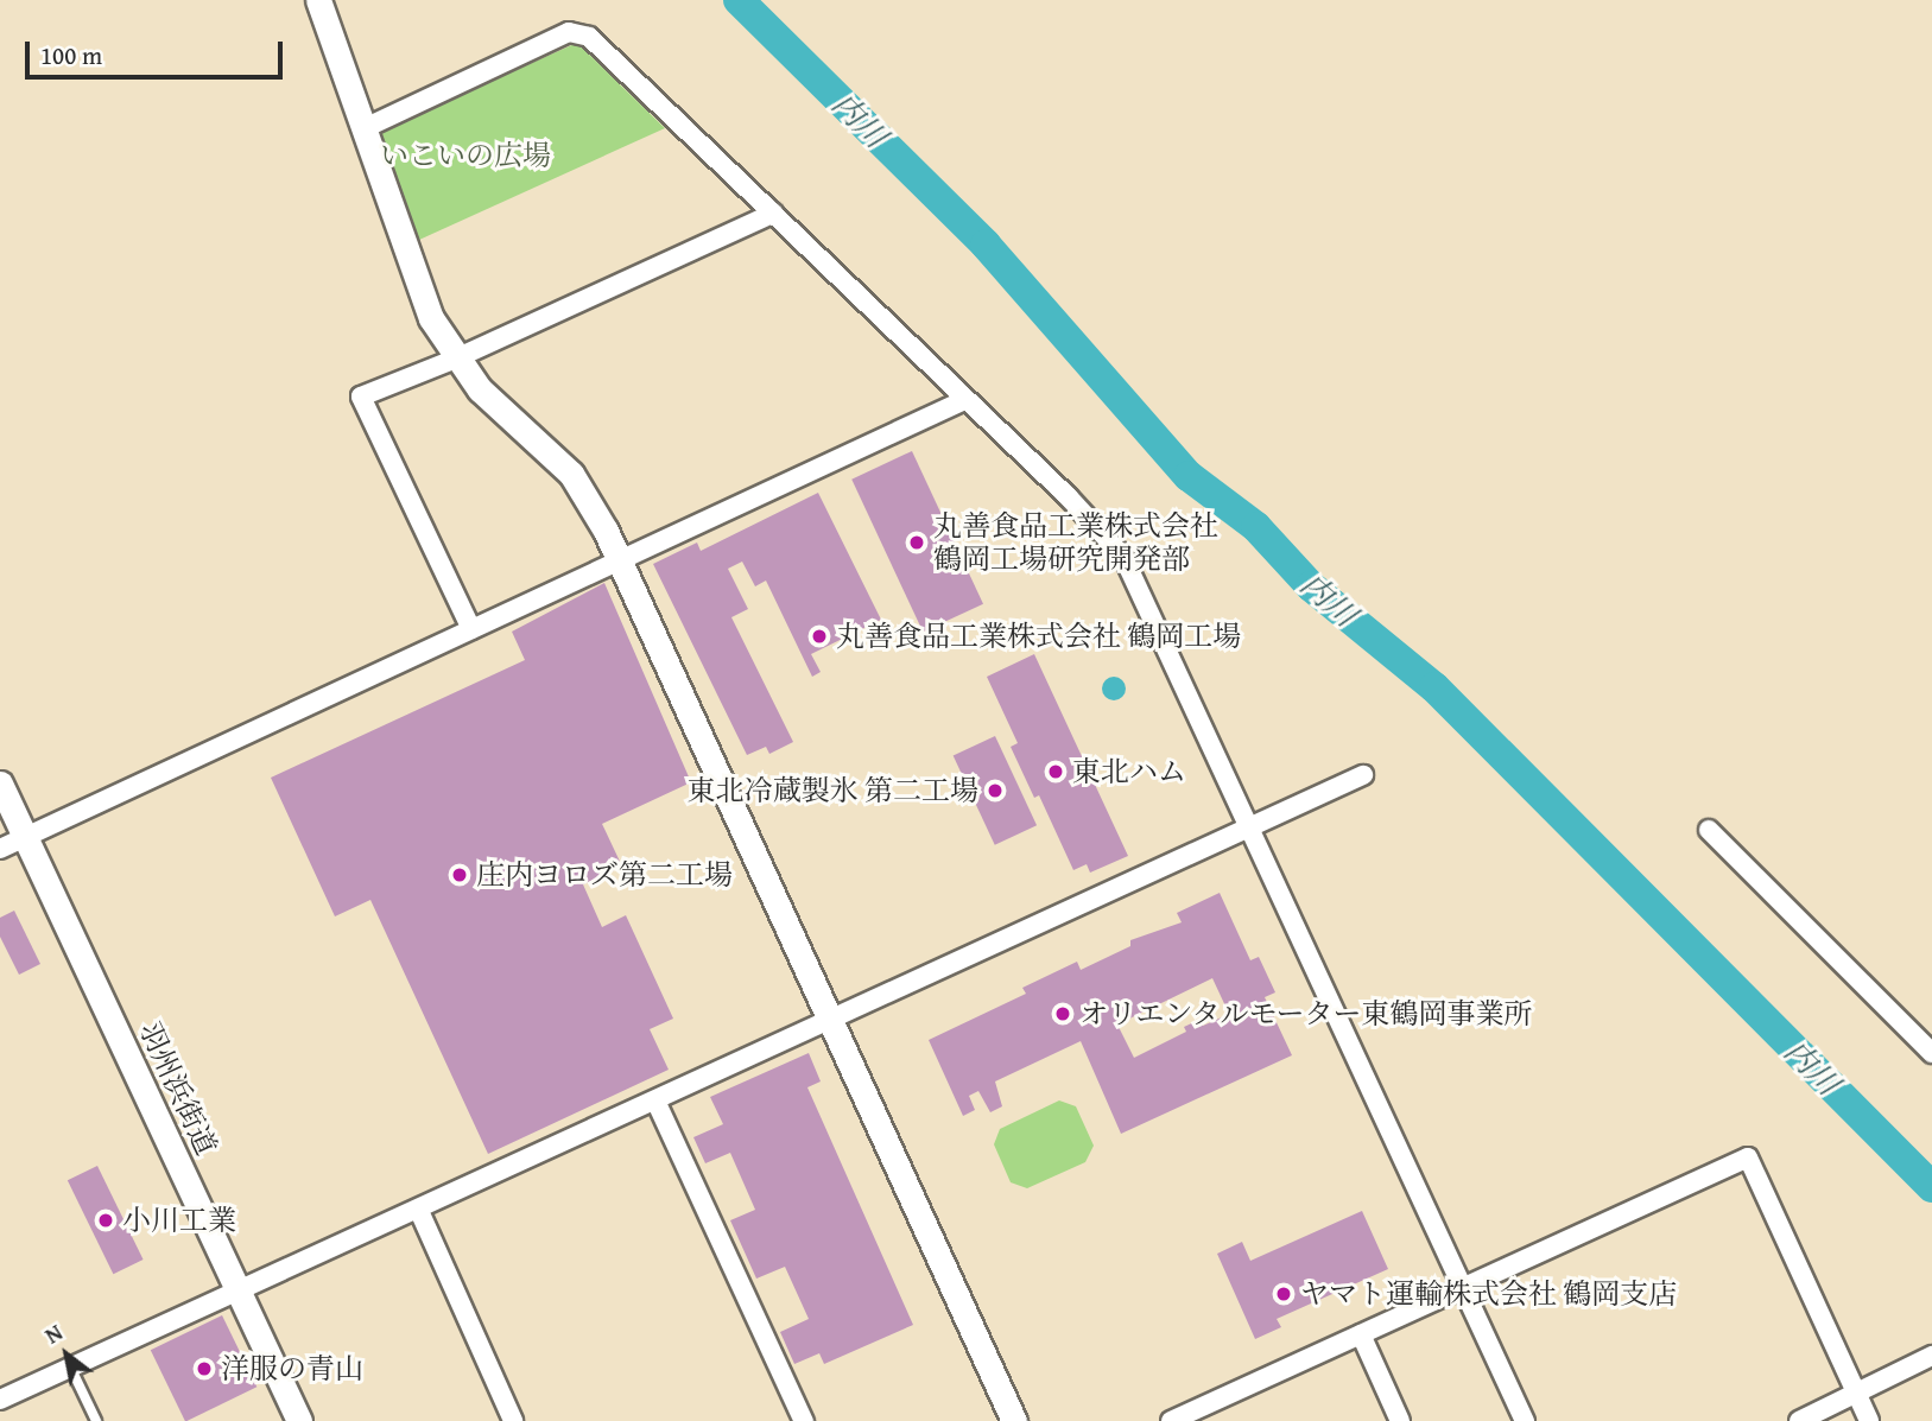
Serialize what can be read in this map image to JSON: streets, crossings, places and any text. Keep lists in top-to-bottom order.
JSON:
{
  "streets": {
    "street": ["羽州浜街道"]
  },
  "water": ["内川"],
  "parks": ["いこいの広場"],
  "places": [
    "丸善食品工業株式会社 鶴岡工場研究開発部",
    "丸善食品工業株式会社 鶴岡工場",
    "東北ハム",
    "東北冷蔵製氷 第二工場",
    "庄内ヨロズ第二工場",
    "オリエンタルモーター東鶴岡事業所",
    "小川工業",
    "ヤマト運輸株式会社 鶴岡支店",
    "洋服の青山"
  ],
  "scale_bar": "100 m",
  "north": "top left"
}
